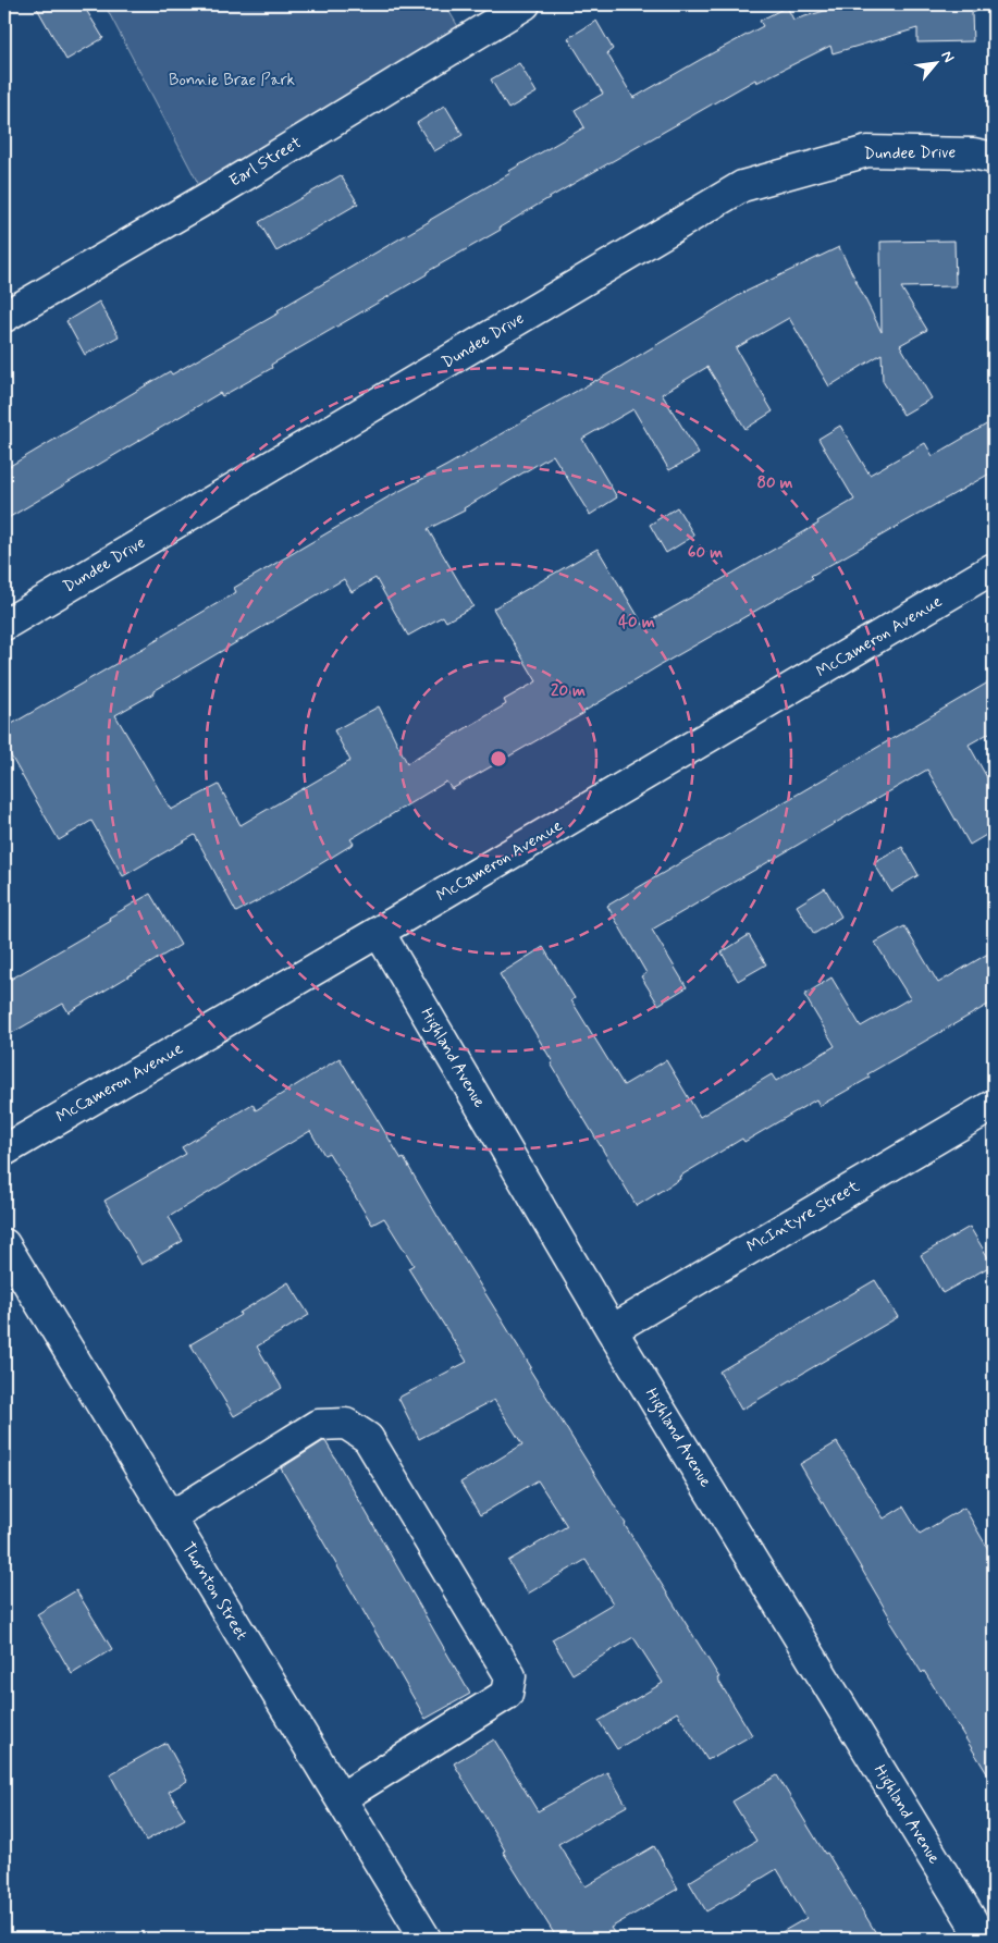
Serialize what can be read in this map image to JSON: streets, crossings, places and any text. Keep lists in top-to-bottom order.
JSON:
{
  "streets": {
    "street": [
      "Dundee Drive",
      "Earl Street",
      "McCameron Avenue",
      "Highland Avenue",
      "McIntyre Street",
      "Thornton Street"
    ]
  },
  "crossings": [
    ["McCameron Avenue", "Highland Avenue"],
    ["Highland Avenue", "McIntyre Street"]
  ],
  "parks": ["Bonnie Brae Park"],
  "north": "top right",
  "rings": [
    "80 m",
    "60 m",
    "40 m",
    "20 m"
  ]
}
